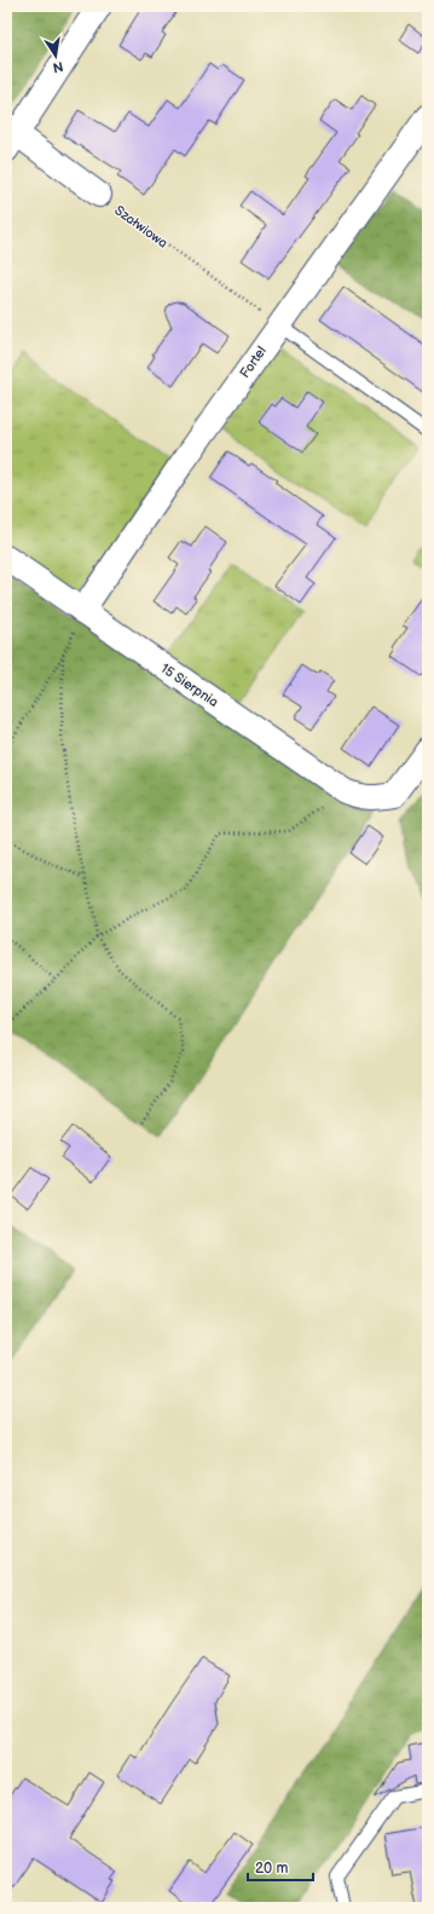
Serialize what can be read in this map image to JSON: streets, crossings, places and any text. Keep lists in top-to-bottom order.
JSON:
{
  "streets": {
    "street": ["Fortel", "15 Sierpnia"],
    "path": ["Szałwiowa"]
  },
  "crossings": [
    ["Szałwiowa", "Fortel"],
    ["Fortel", "15 Sierpnia"]
  ],
  "scale_bar": "20 m",
  "north": "bottom"
}
